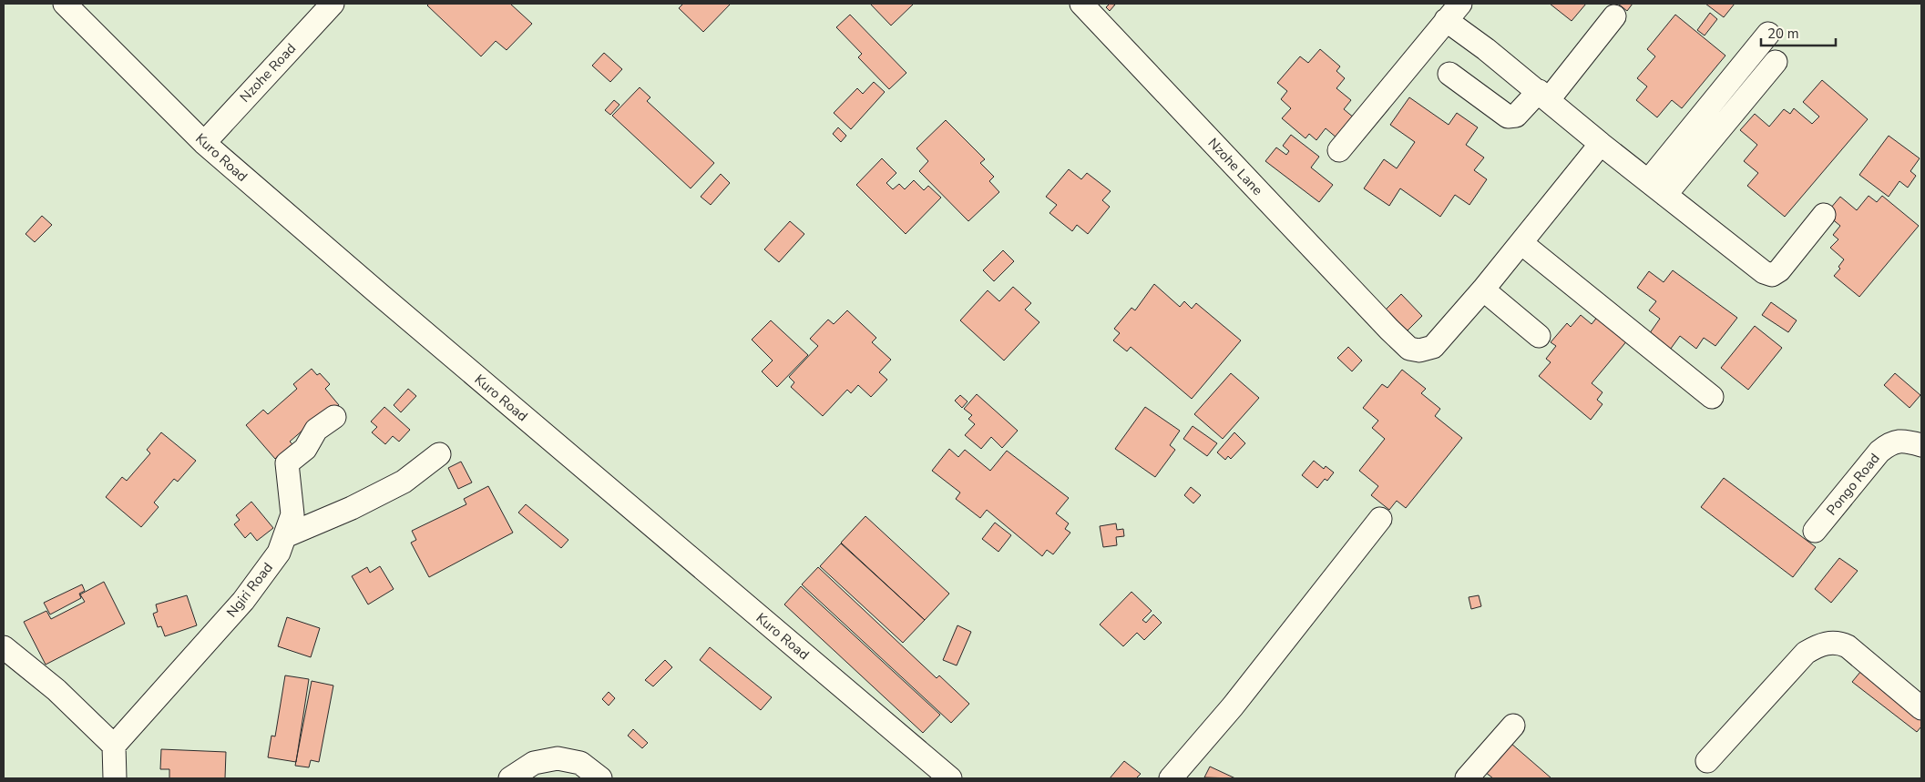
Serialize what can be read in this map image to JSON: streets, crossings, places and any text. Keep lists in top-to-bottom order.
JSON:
{
  "streets": {
    "street": [
      "Nzohe Road",
      "Kuro Road",
      "Nzohe Lane",
      "Pongo Road",
      "Ngiri Road"
    ]
  },
  "crossings": [
    ["Nzohe Road", "Kuro Road"]
  ],
  "scale_bar": "20 m"
}
